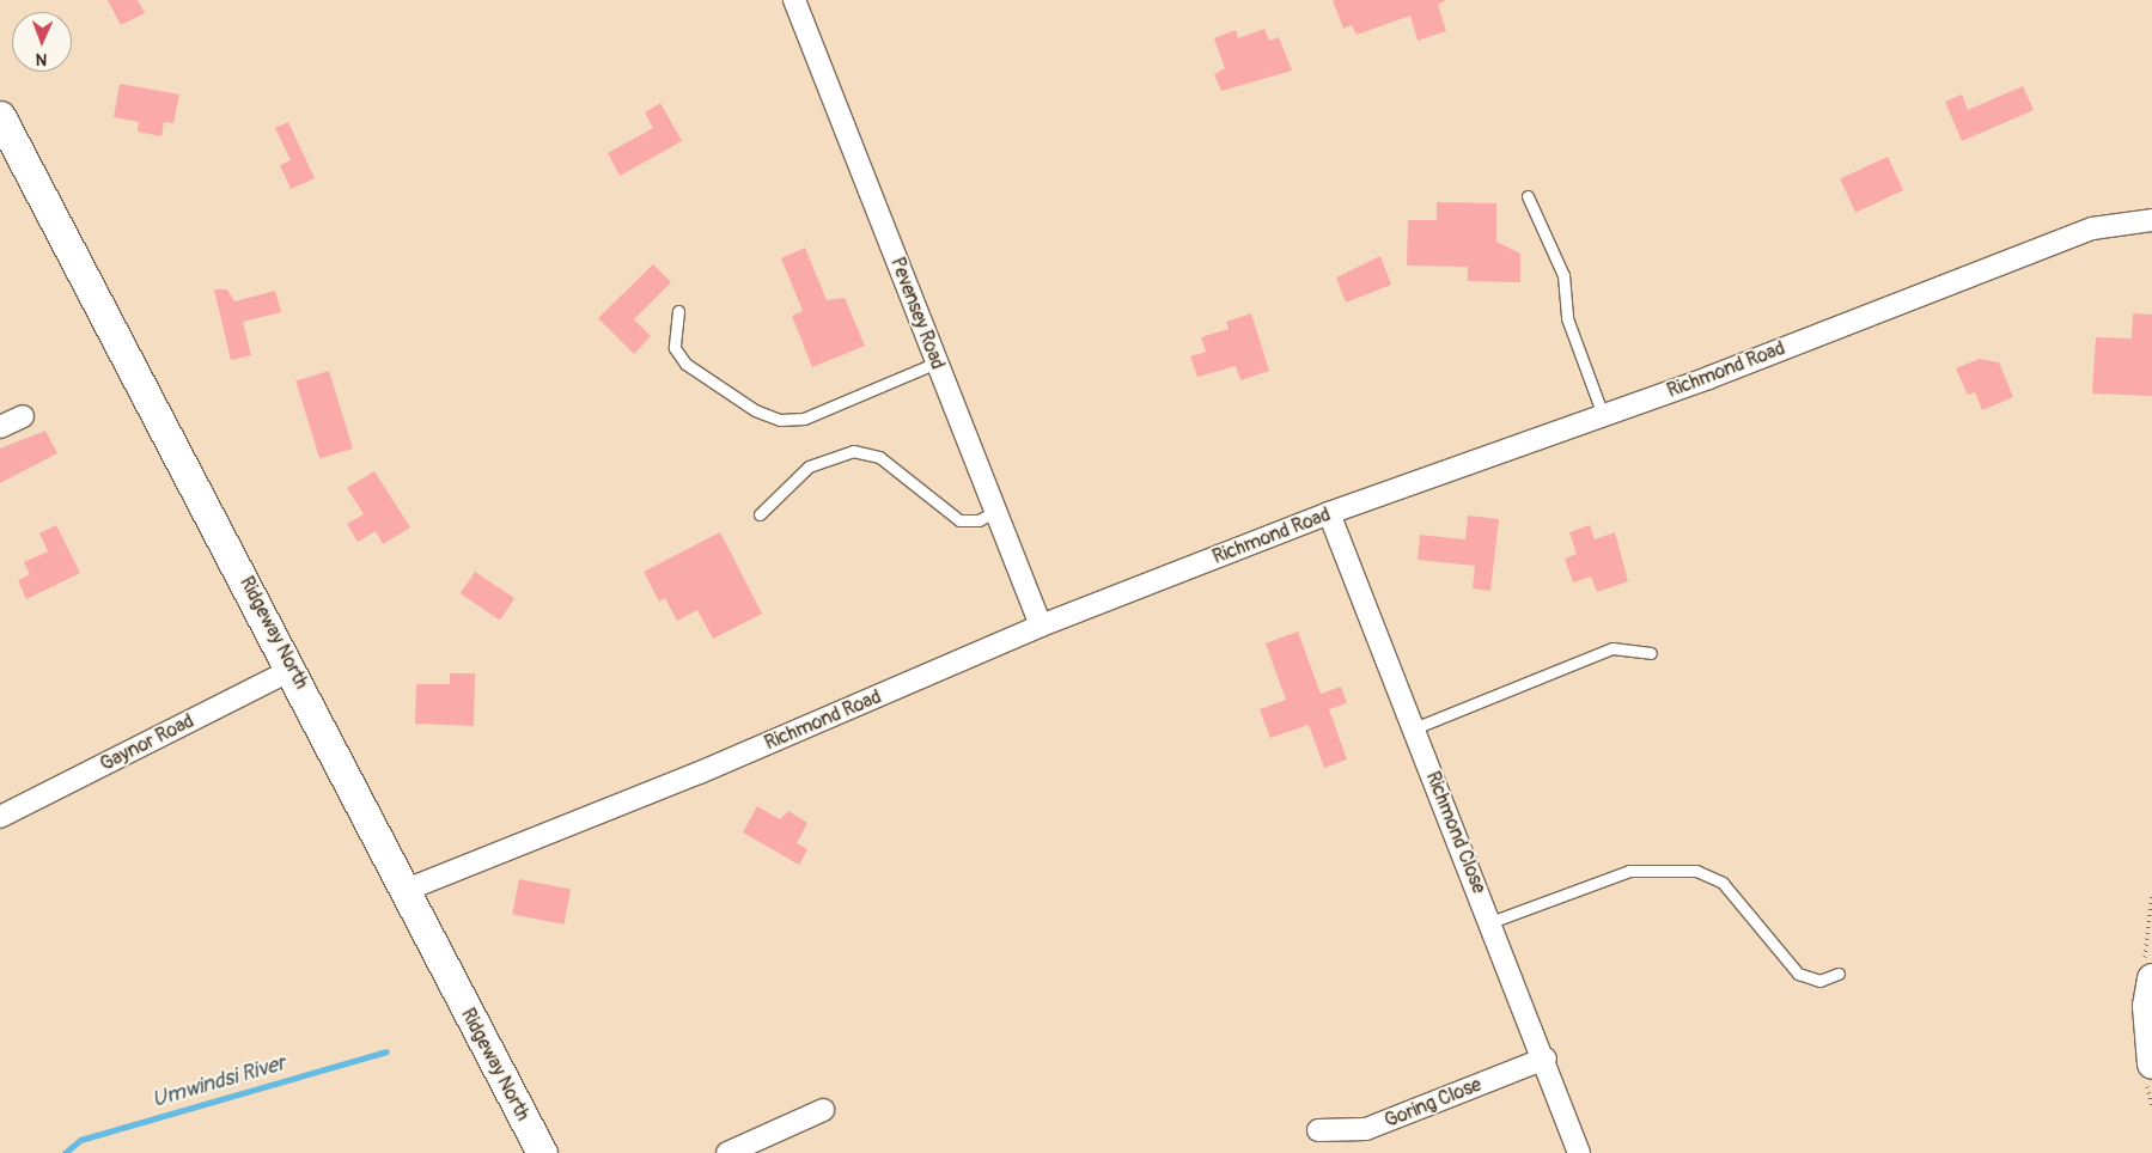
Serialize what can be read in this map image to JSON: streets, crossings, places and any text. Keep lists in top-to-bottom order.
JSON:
{
  "streets": {
    "street": [
      "Pevensey Road",
      "Richmond Road",
      "Ridgeway North",
      "Gaynor Road",
      "Richmond Close",
      "Goring Close"
    ]
  },
  "crossings": [
    ["Pevensey Road", "Richmond Road"],
    ["Richmond Road", "Ridgeway North"],
    ["Richmond Road", "Richmond Close"],
    ["Ridgeway North", "Gaynor Road"],
    ["Richmond Close", "Goring Close"]
  ],
  "water": ["Umwindsi River"],
  "north": "bottom"
}
